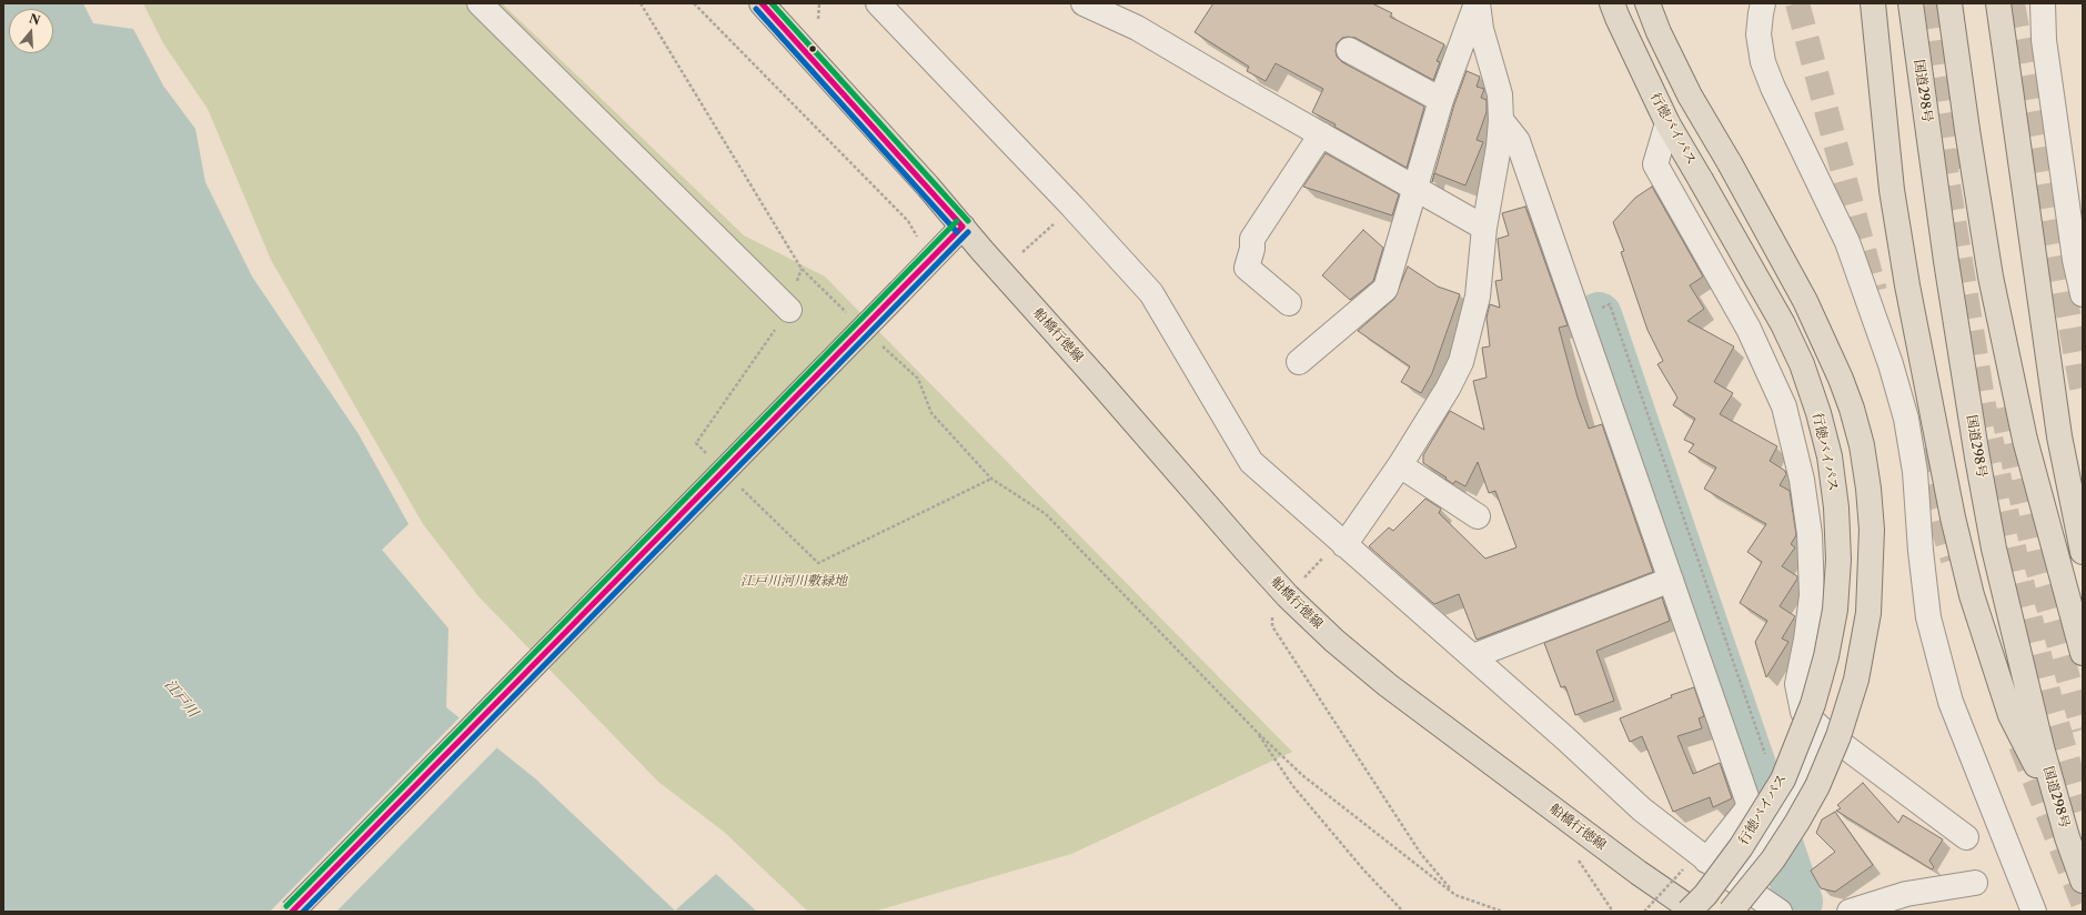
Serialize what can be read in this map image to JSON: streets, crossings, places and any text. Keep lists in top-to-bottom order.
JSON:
{
  "streets": {
    "main road": ["国道298号", "行徳バイパス", "船橋行徳線"]
  },
  "water": ["江戸川"],
  "parks": ["江戸川河川敷緑地"],
  "north": "top"
}
